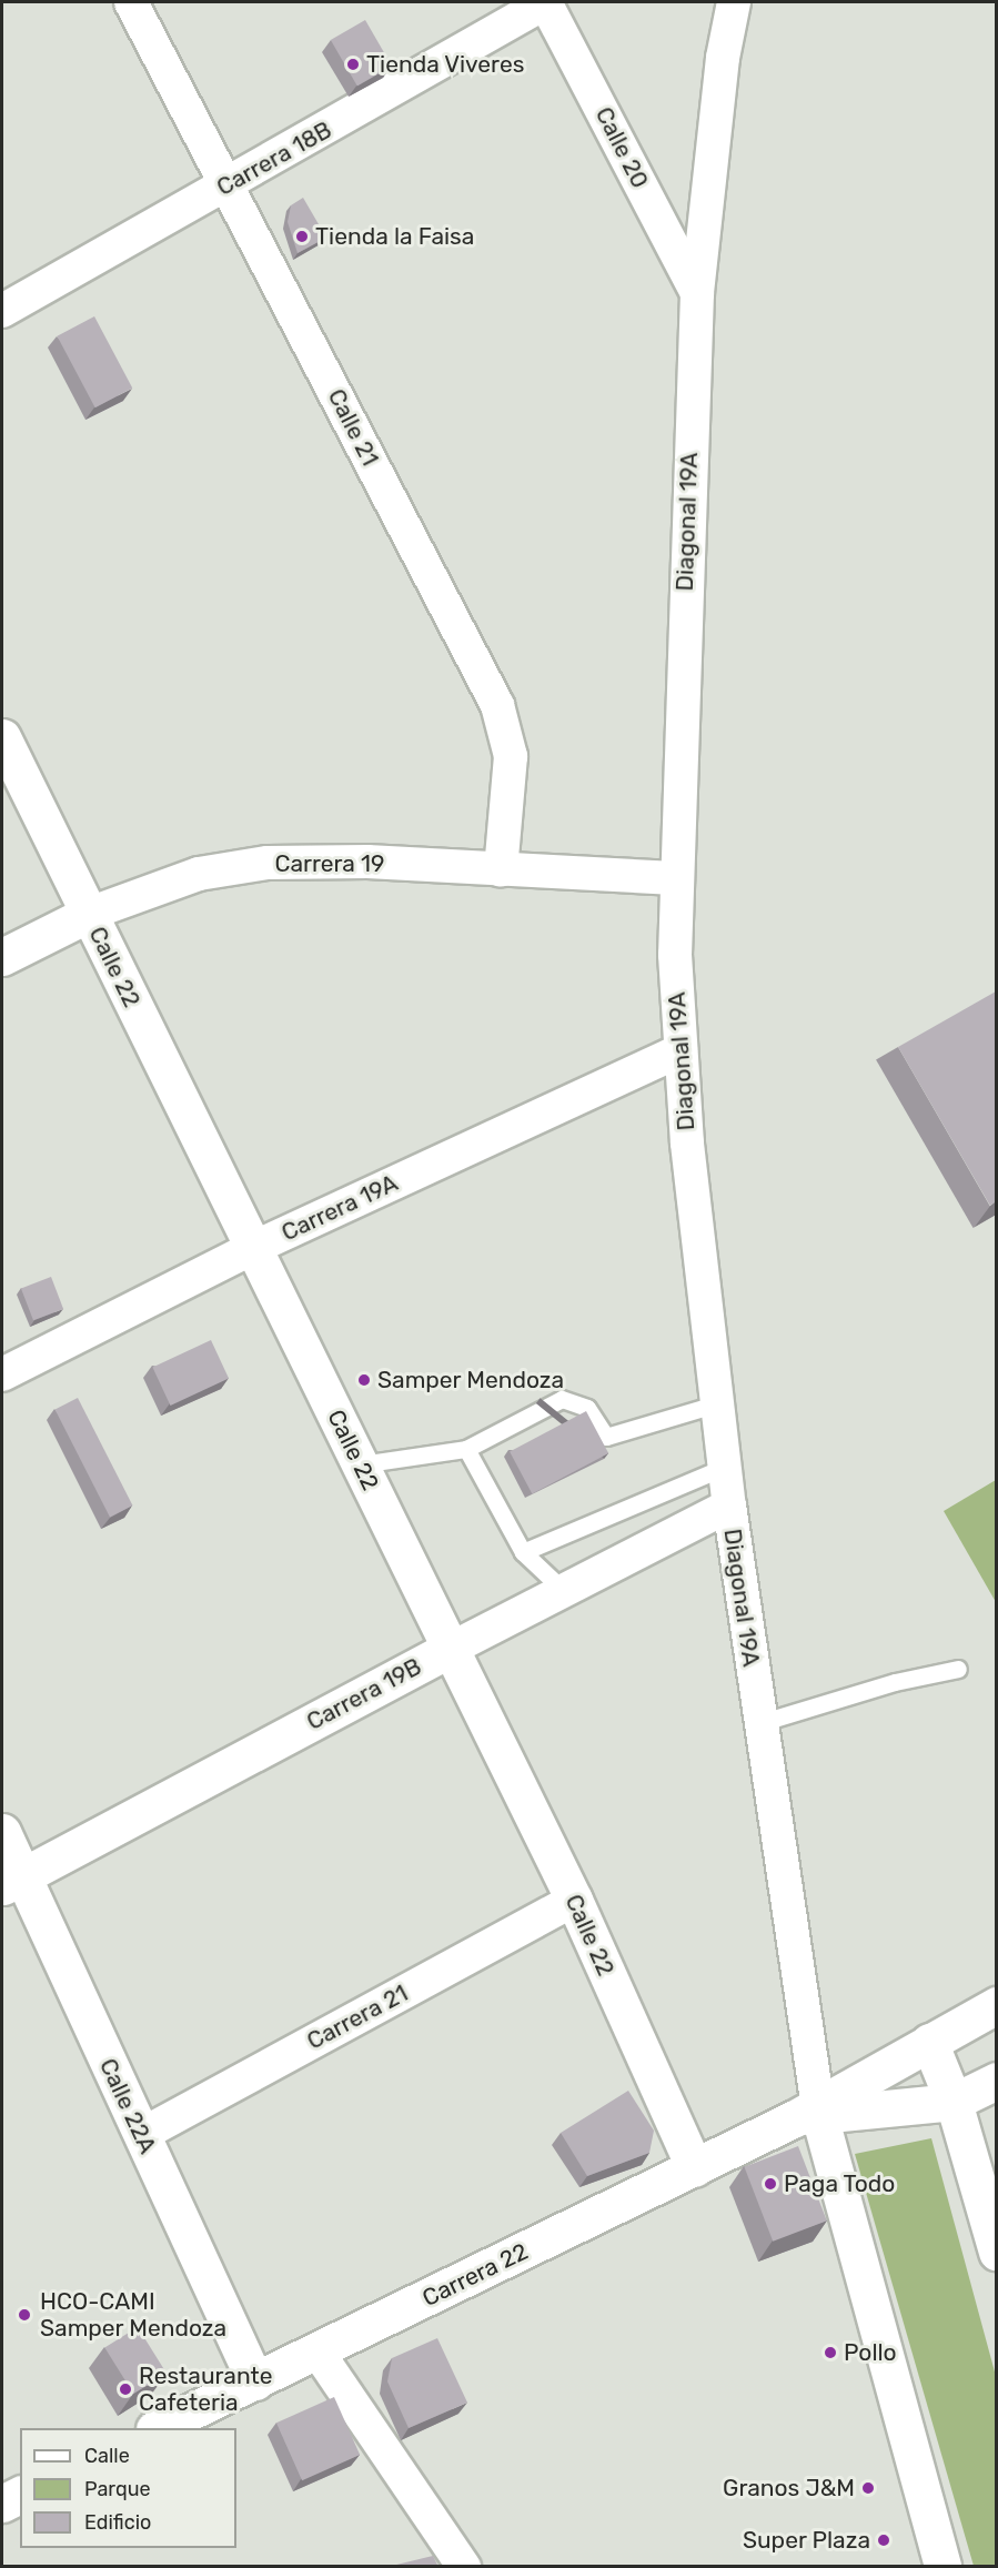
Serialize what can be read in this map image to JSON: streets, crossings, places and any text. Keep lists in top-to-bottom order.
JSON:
{
  "streets": {
    "street": [
      "Calle 20",
      "Carrera 18B",
      "Calle 21",
      "Diagonal 19A",
      "Carrera 19",
      "Calle 22",
      "Carrera 19A",
      "Carrera 19B",
      "Carrera 21",
      "Calle 22A",
      "Carrera 22"
    ]
  },
  "crossings": [
    ["Calle 20", "Carrera 18B"],
    ["Calle 20", "Diagonal 19A"],
    ["Carrera 18B", "Calle 21"],
    ["Calle 21", "Carrera 19"],
    ["Diagonal 19A", "Carrera 19"],
    ["Diagonal 19A", "Carrera 19A"],
    ["Diagonal 19A", "Carrera 19B"],
    ["Diagonal 19A", "Carrera 22"],
    ["Carrera 19", "Calle 22"],
    ["Calle 22", "Carrera 19A"],
    ["Calle 22", "Carrera 19B"],
    ["Calle 22", "Carrera 21"],
    ["Calle 22", "Carrera 22"],
    ["Carrera 19B", "Calle 22A"],
    ["Carrera 21", "Calle 22A"],
    ["Calle 22A", "Carrera 22"]
  ],
  "places": [
    "Tienda Viveres",
    "Tienda la Faisa",
    "Samper Mendoza",
    "Paga Todo",
    "HCO-CAMI Samper Mendoza",
    "Pollo",
    "Restaurante Cafeteria",
    "Granos J&M",
    "Super Plaza"
  ],
  "legend": ["Calle", "Parque", "Edificio"]
}
